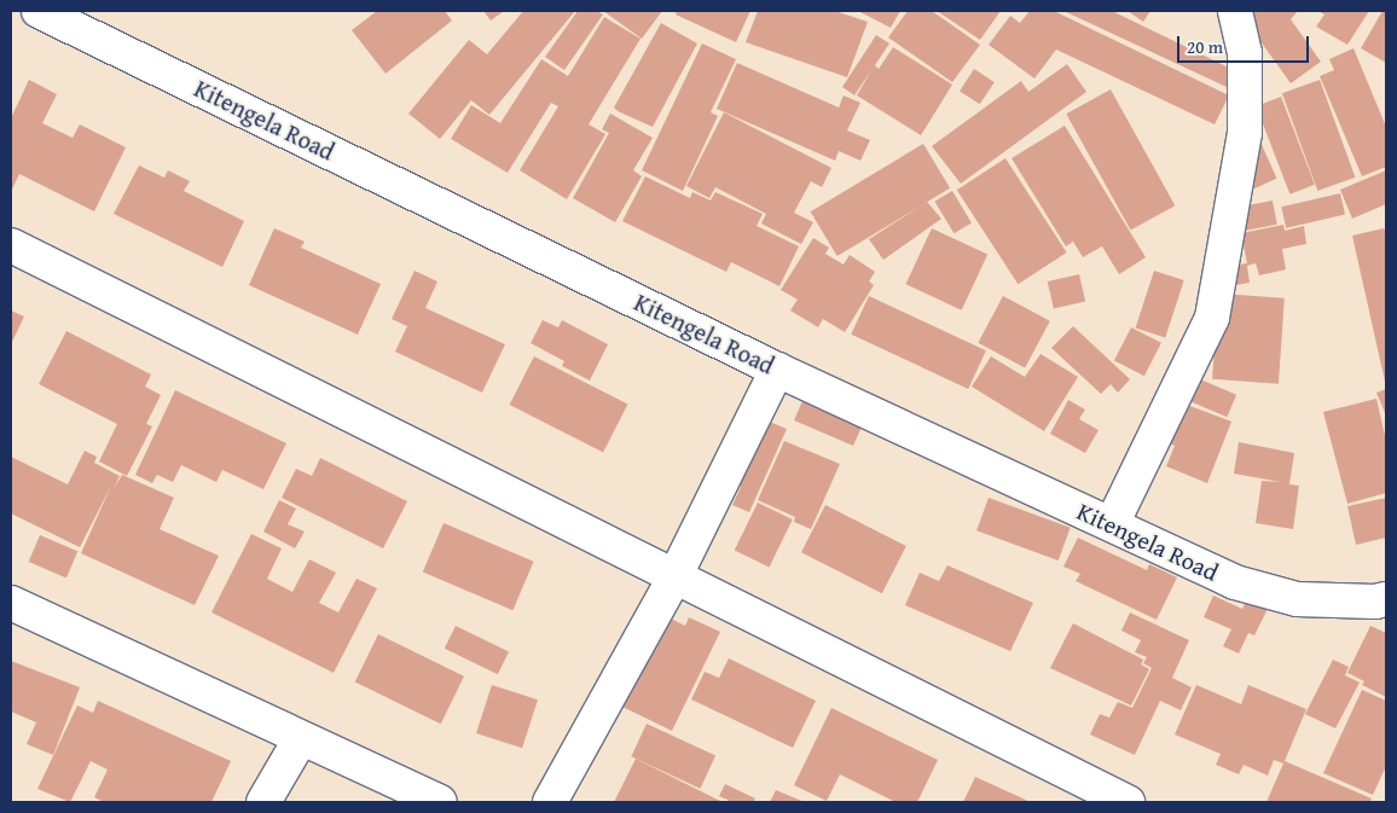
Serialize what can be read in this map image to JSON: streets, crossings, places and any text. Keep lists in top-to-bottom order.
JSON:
{
  "streets": {
    "street": ["Kitengela Road"]
  },
  "scale_bar": "20 m"
}
